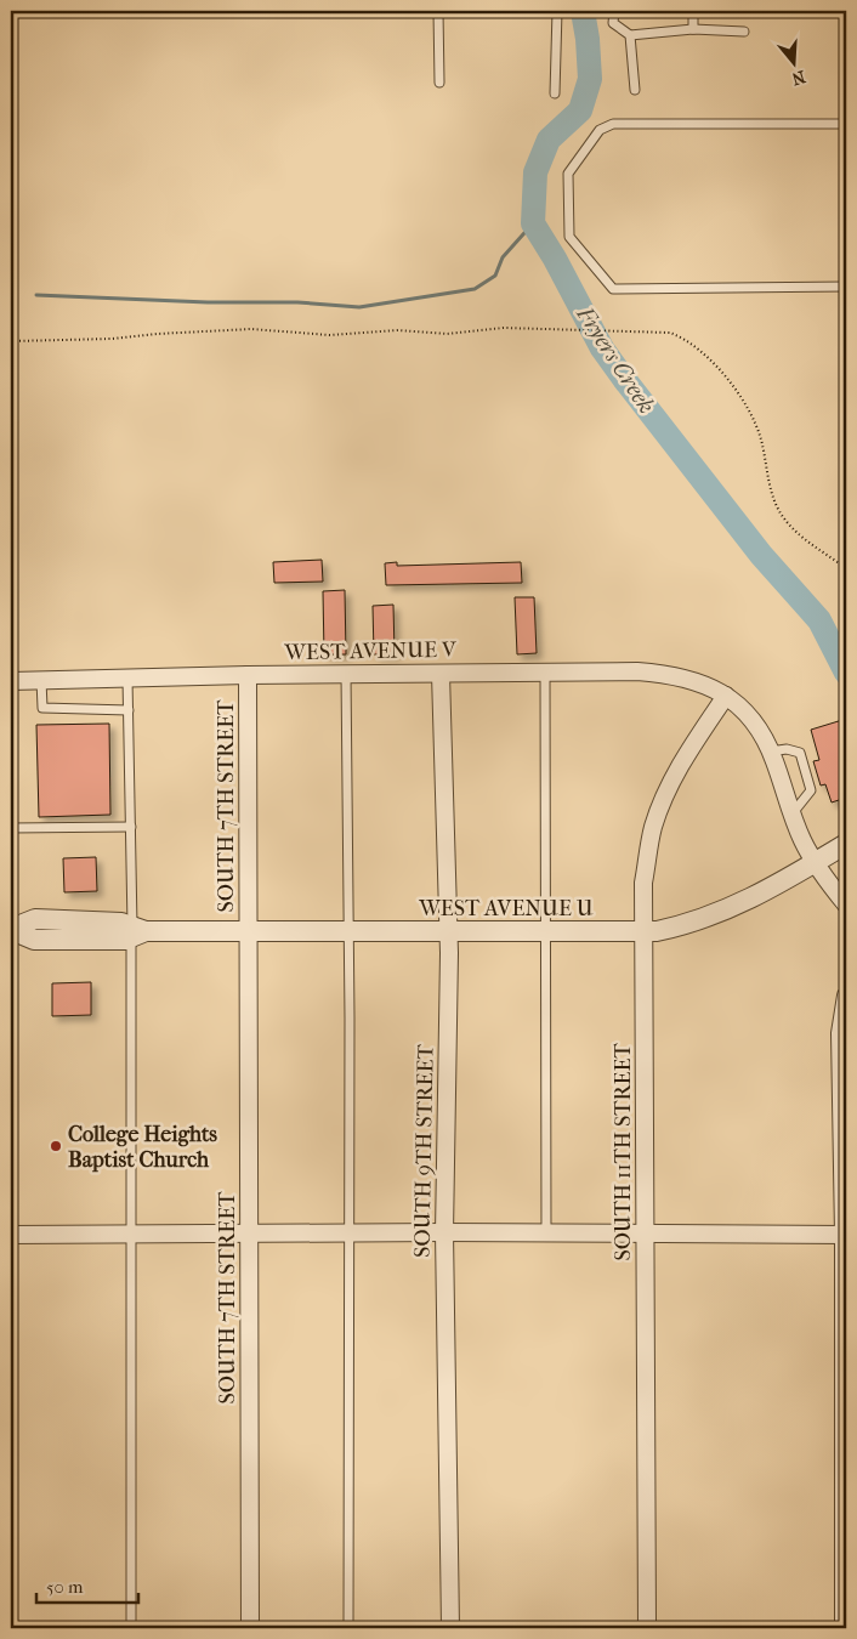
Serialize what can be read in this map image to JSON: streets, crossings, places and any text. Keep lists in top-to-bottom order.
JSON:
{
  "streets": {
    "street": [
      "WEST AVENUE V",
      "SOUTH 7TH STREET",
      "WEST AVENUE U",
      "SOUTH 9TH STREET",
      "SOUTH 11TH STREET"
    ]
  },
  "crossings": [
    ["WEST AVENUE V", "SOUTH 7TH STREET"],
    ["WEST AVENUE V", "WEST AVENUE U"],
    ["WEST AVENUE V", "SOUTH 9TH STREET"],
    ["WEST AVENUE V", "SOUTH 11TH STREET"],
    ["SOUTH 7TH STREET", "WEST AVENUE U"],
    ["WEST AVENUE U", "SOUTH 9TH STREET"],
    ["WEST AVENUE U", "SOUTH 11TH STREET"]
  ],
  "water": ["Fryers Creek"],
  "places": ["College Heights Baptist Church"],
  "scale_bar": "50 m",
  "north": "bottom"
}
